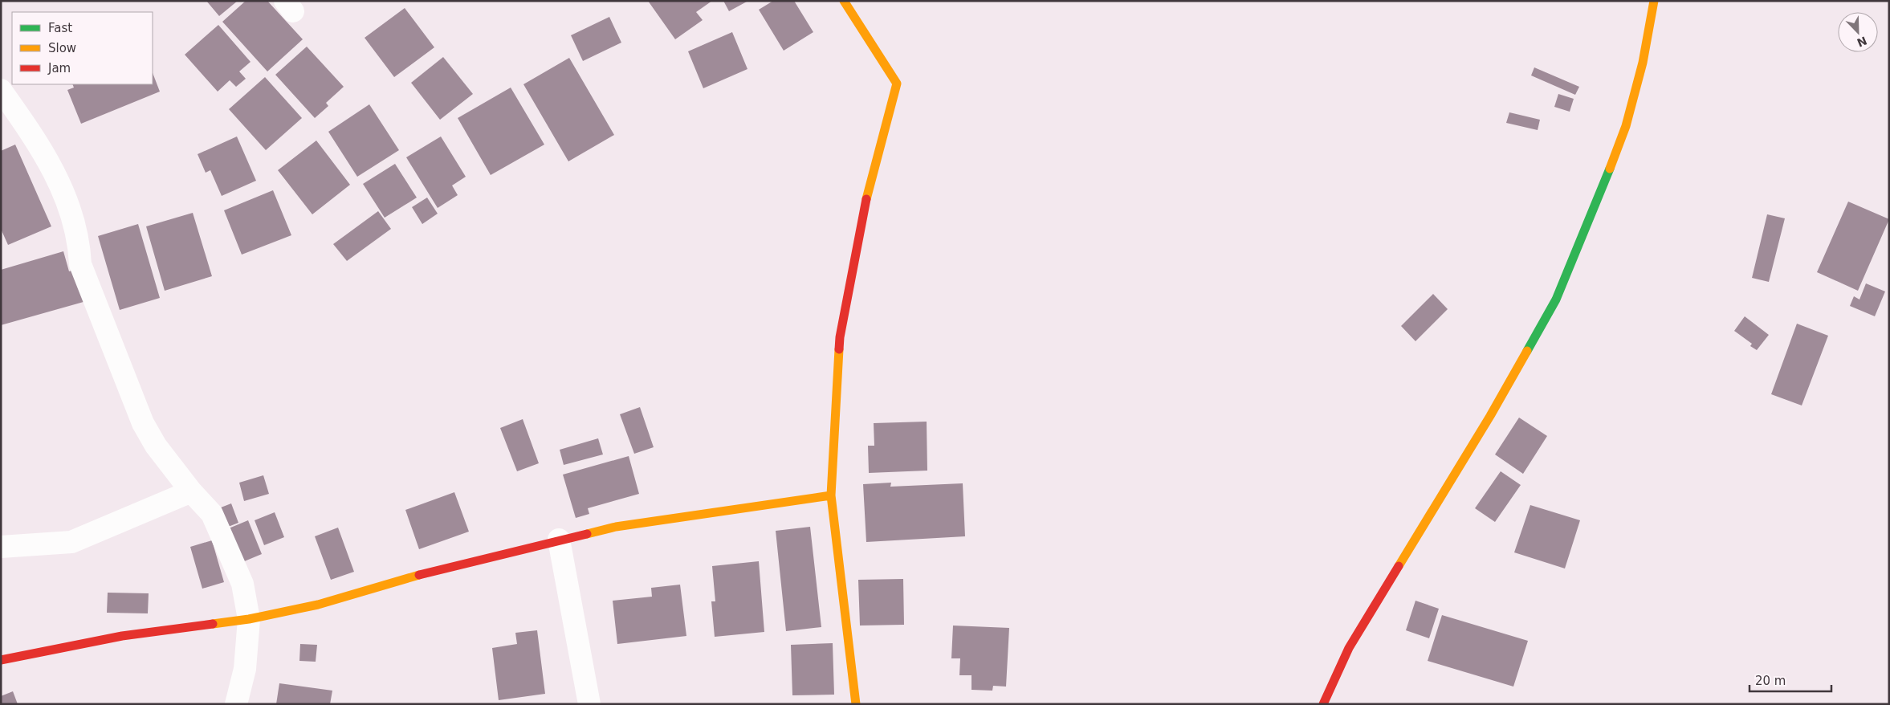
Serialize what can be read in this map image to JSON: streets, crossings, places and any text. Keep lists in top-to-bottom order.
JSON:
{
  "legend": ["Fast", "Slow", "Jam"],
  "scale_bar": "20 m",
  "north": "bottom right"
}
